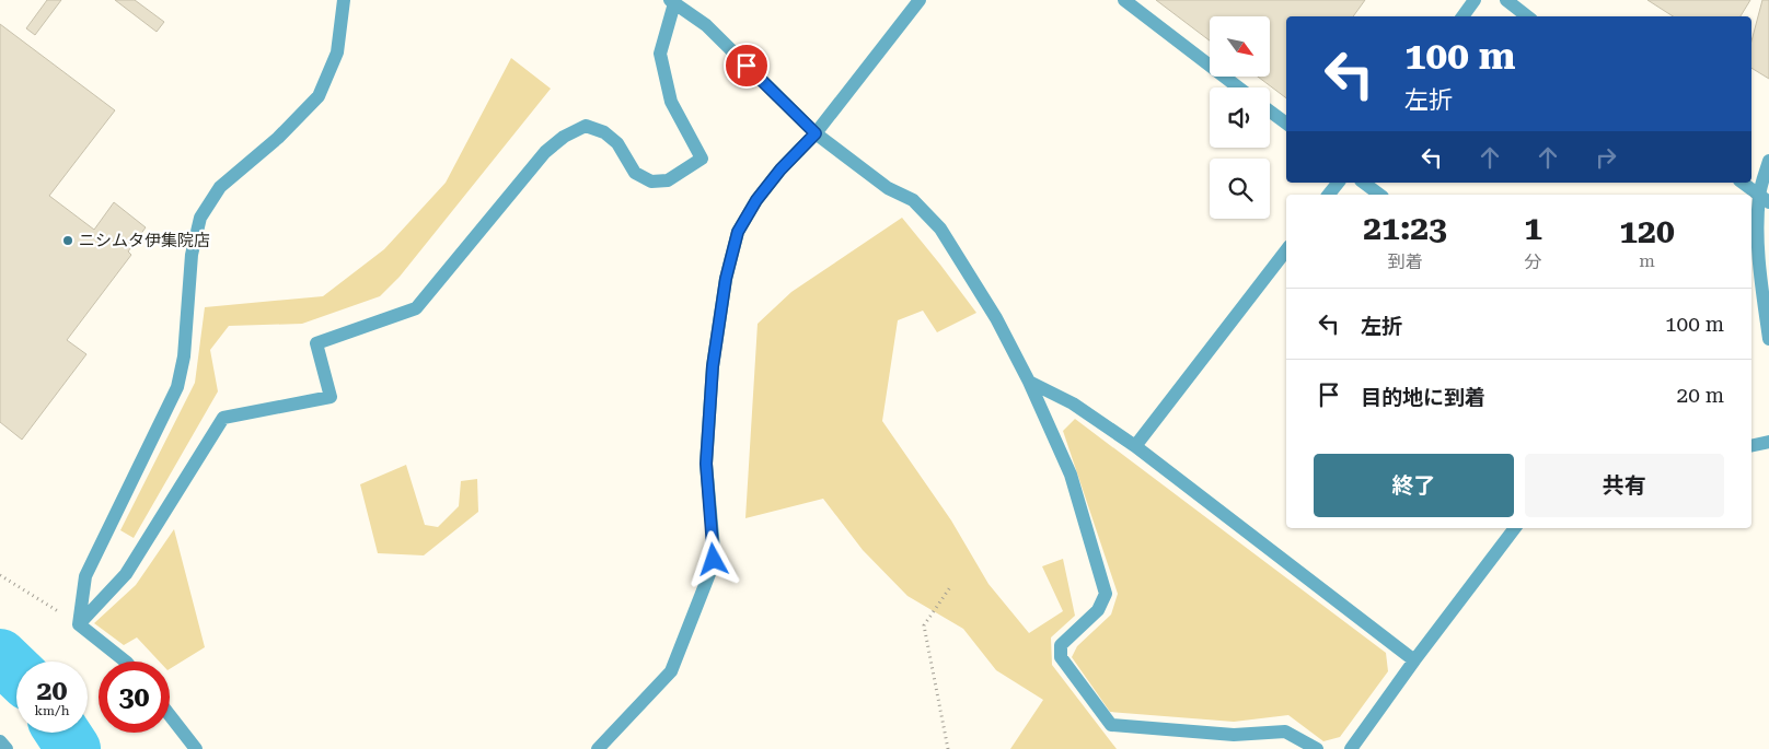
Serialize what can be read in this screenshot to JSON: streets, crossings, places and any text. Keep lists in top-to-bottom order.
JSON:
{
  "places": ["ニシムタ伊集院店"],
  "north": "bottom right",
  "page": {
    "turn": ["100 m", "左折"],
    "eta": [
      "21:23",
      "到着",
      "1",
      "分",
      "120",
      "m"
    ],
    "list": [
      {
        "name": "左折",
        "value": "100 m"
      },
      {
        "name": "目的地に到着",
        "value": "20 m"
      }
    ],
    "buttons": ["終了", "共有"],
    "speed": "20 km/h",
    "limit": "30"
  }
}
